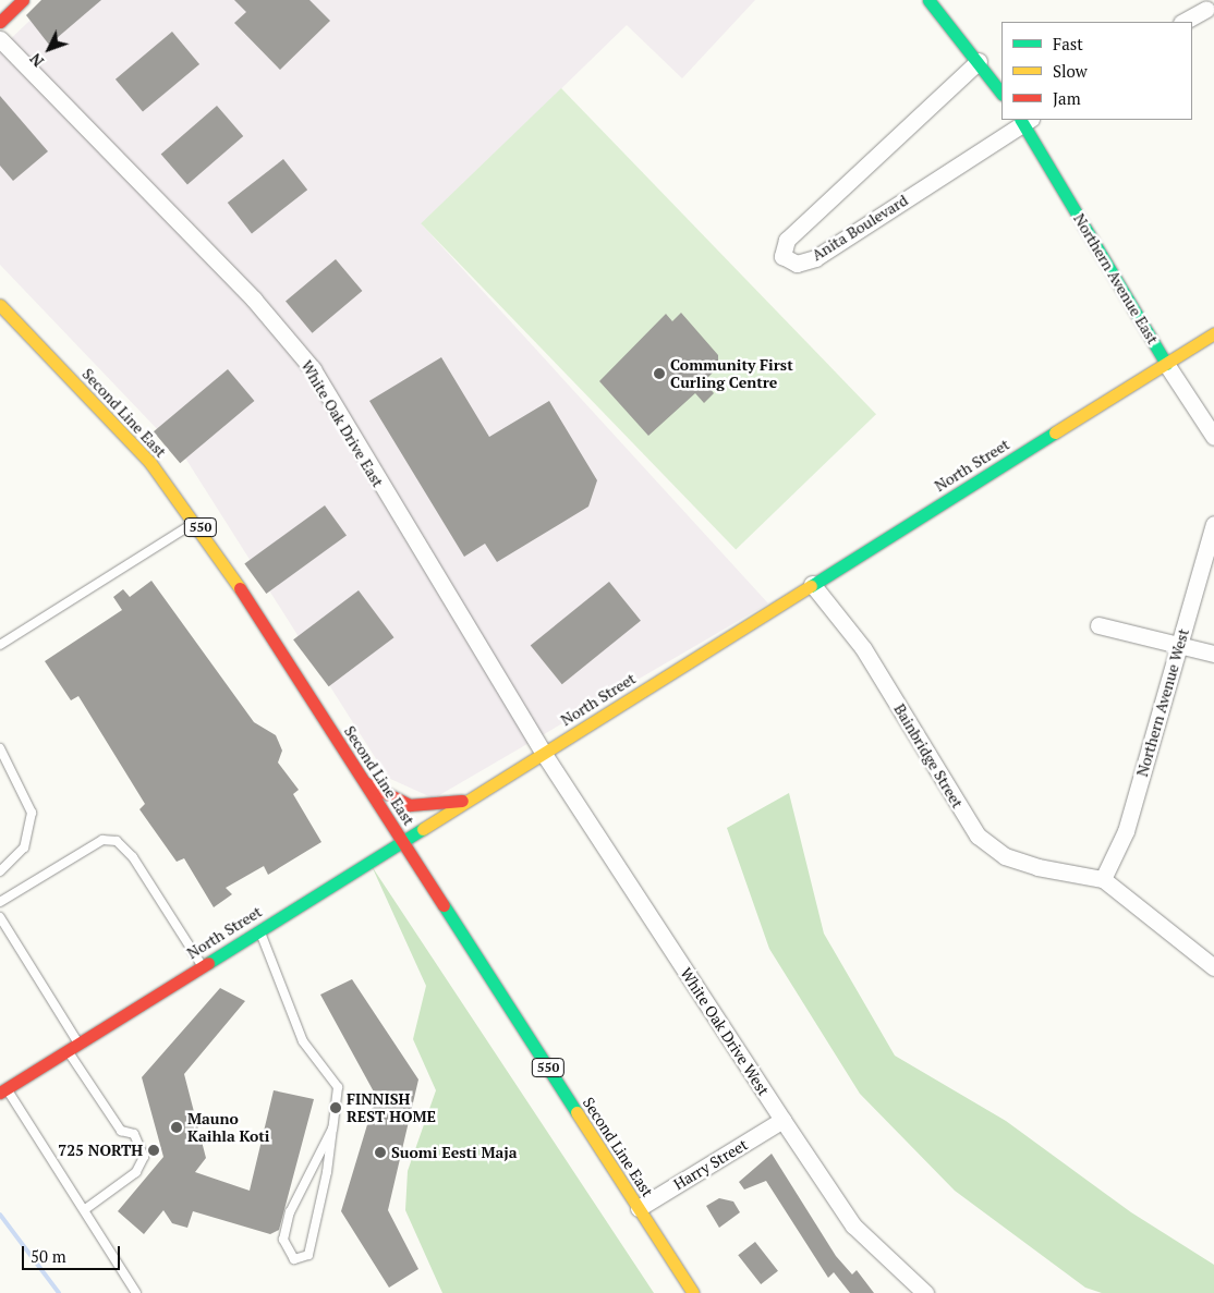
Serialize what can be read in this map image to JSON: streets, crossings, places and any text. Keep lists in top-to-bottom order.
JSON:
{
  "streets": {
    "main road": [
      "Northern Avenue East",
      "Second Line East",
      "North Street",
      "550"
    ],
    "street": [
      "Anita Boulevard",
      "White Oak Drive East",
      "Northern Avenue West",
      "Bainbridge Street",
      "White Oak Drive West",
      "Harry Street"
    ]
  },
  "crossings": [
    ["Anita Boulevard", "Northern Avenue East"],
    ["Northern Avenue East", "North Street"],
    ["Second Line East", "North Street"],
    ["Second Line East", "Harry Street"],
    ["White Oak Drive East", "North Street"],
    ["White Oak Drive East", "White Oak Drive West"],
    ["North Street", "Bainbridge Street"],
    ["North Street", "White Oak Drive West"],
    ["Northern Avenue West", "Bainbridge Street"],
    ["White Oak Drive West", "Harry Street"]
  ],
  "places": [
    "Community First Curling Centre",
    "FINNISH REST HOME",
    "Mauno Kaihla Koti",
    "725 NORTH",
    "Suomi Eesti Maja"
  ],
  "legend": ["Fast", "Slow", "Jam"],
  "scale_bar": "50 m",
  "north": "bottom left"
}
